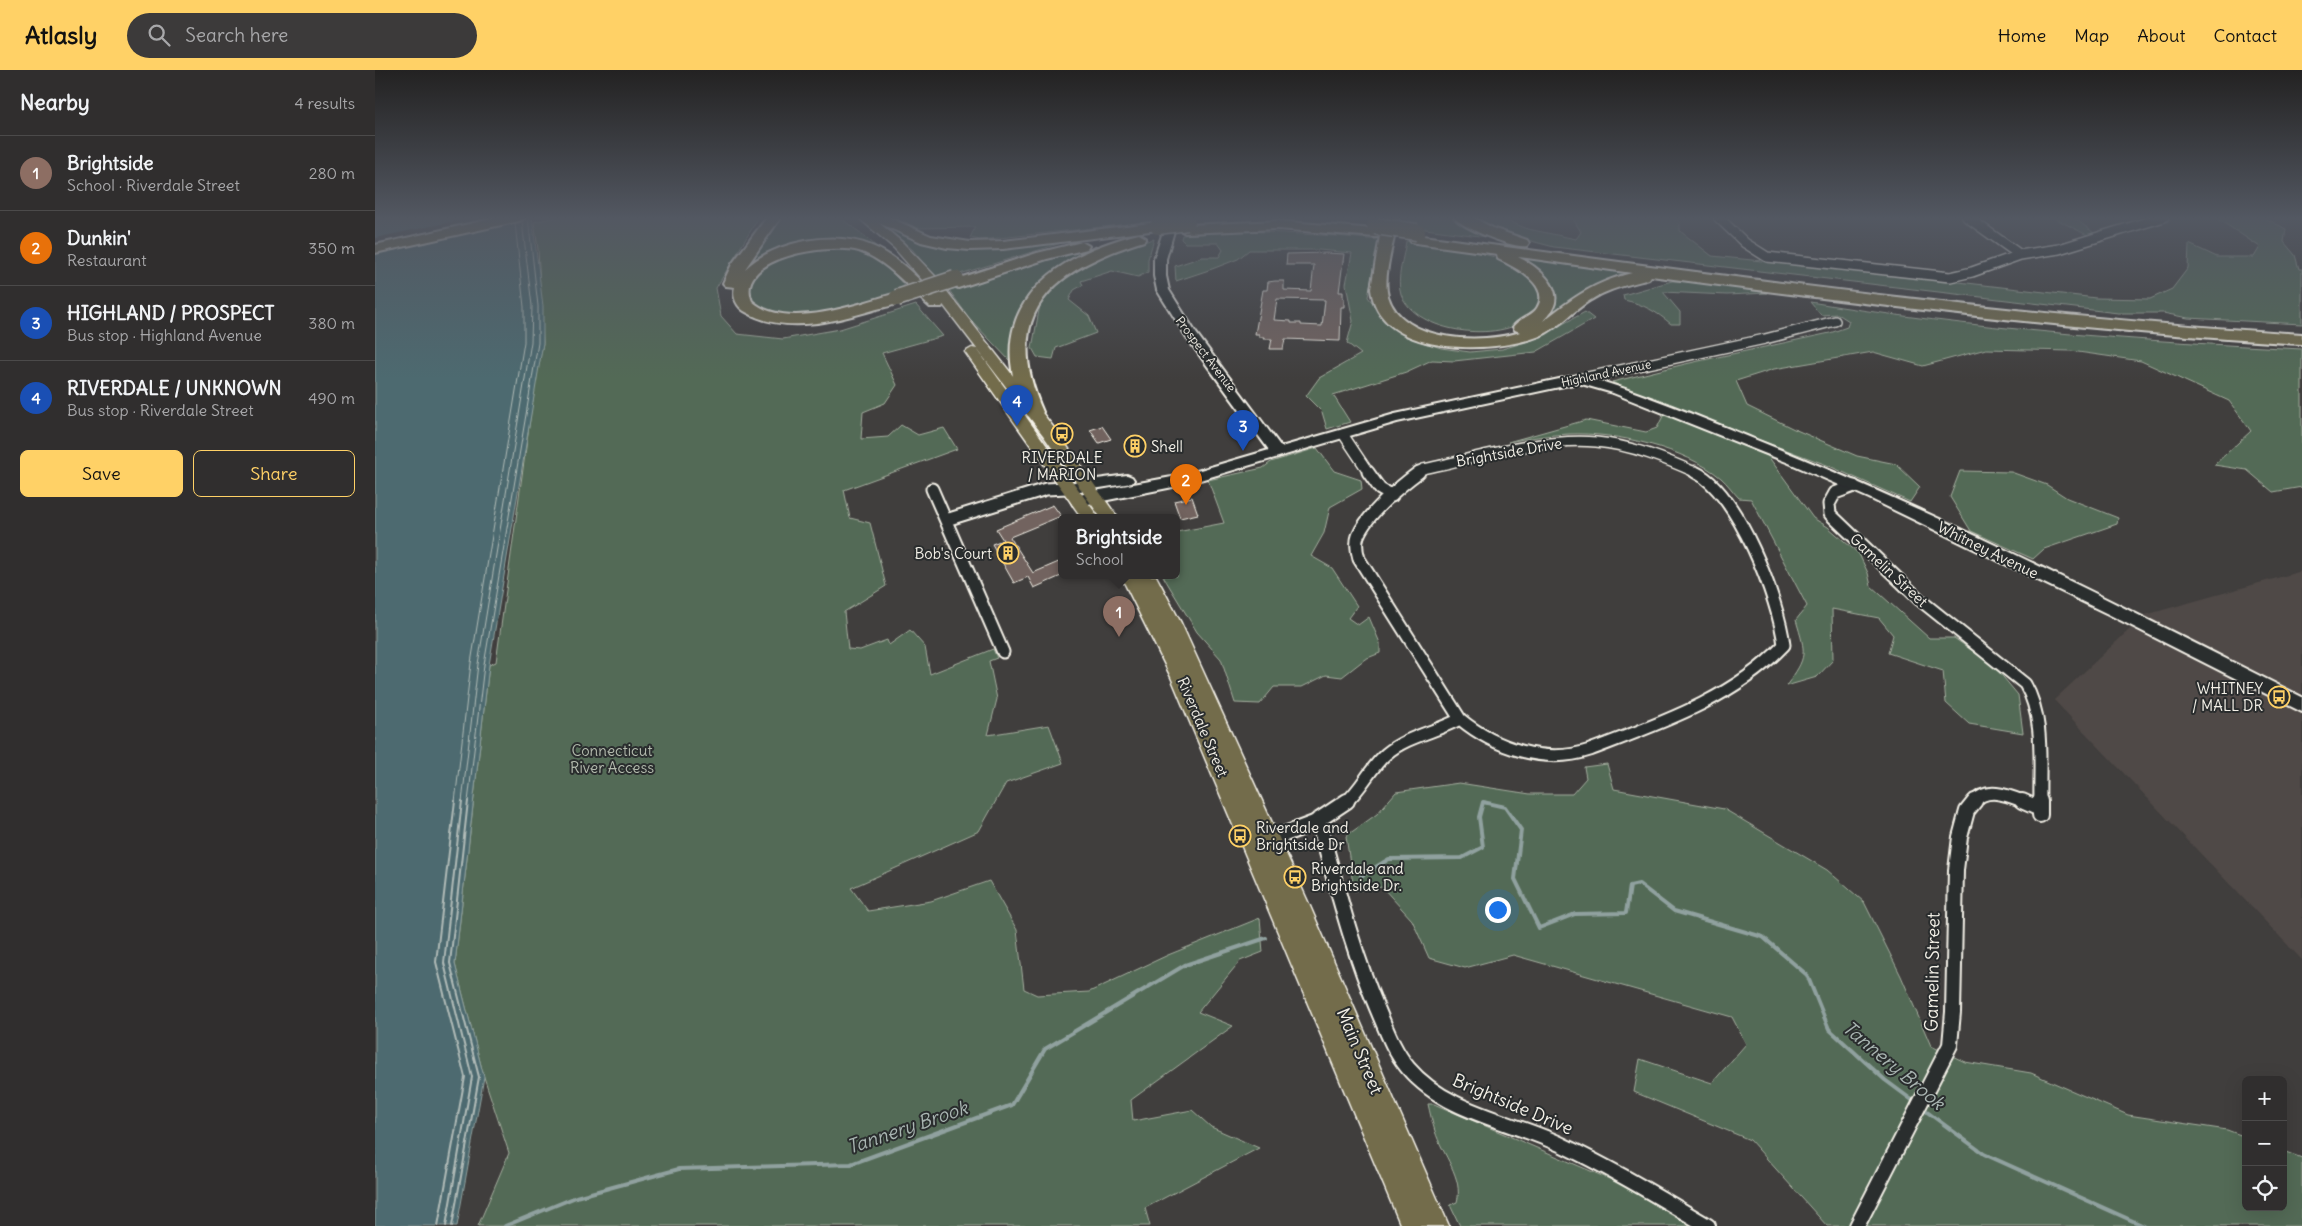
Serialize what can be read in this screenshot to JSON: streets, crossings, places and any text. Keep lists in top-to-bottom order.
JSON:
{
  "streets": {
    "main road": [
      "Prospect Avenue",
      "Highland Avenue",
      "Whitney Avenue",
      "Riverdale Street",
      "Main Street"
    ],
    "street": ["Brightside Drive", "Gamelin Street"]
  },
  "crossings": [
    ["Prospect Avenue", "Highland Avenue"],
    ["Highland Avenue", "Whitney Avenue"],
    ["Whitney Avenue", "Gamelin Street"],
    ["Riverdale Street", "Main Street"]
  ],
  "water": ["Tannery Brook"],
  "parks": ["Connecticut River Access"],
  "places": {
    "bus stop": [
      "RIVERDALE / MARION",
      "WHITNEY / MALL DR",
      "Riverdale and Brightside Dr",
      "Riverdale and Brightside Dr."
    ],
    "building": ["Shell", "Bob's Court"]
  },
  "page": {
    "header": "Atlasly",
    "search": "Search here",
    "nav": [
      "Home",
      "Map",
      "About",
      "Contact"
    ],
    "heading": ["Nearby", "4 results"],
    "list": [
      {
        "mark": "1",
        "name": "Brightside",
        "note": "School · Riverdale Street",
        "value": "280 m"
      },
      {
        "mark": "2",
        "name": "Dunkin'",
        "note": "Restaurant",
        "value": "350 m"
      },
      {
        "mark": "3",
        "name": "HIGHLAND / PROSPECT",
        "note": "Bus stop · Highland Avenue",
        "value": "380 m"
      },
      {
        "mark": "4",
        "name": "RIVERDALE / UNKNOWN",
        "note": "Bus stop · Riverdale Street",
        "value": "490 m"
      }
    ],
    "pins": [
      "4",
      "3",
      "2",
      "1"
    ],
    "buttons": ["Save", "Share"],
    "popup": ["Brightside", "School"],
    "map_buttons": ["+", "−"]
  }
}
